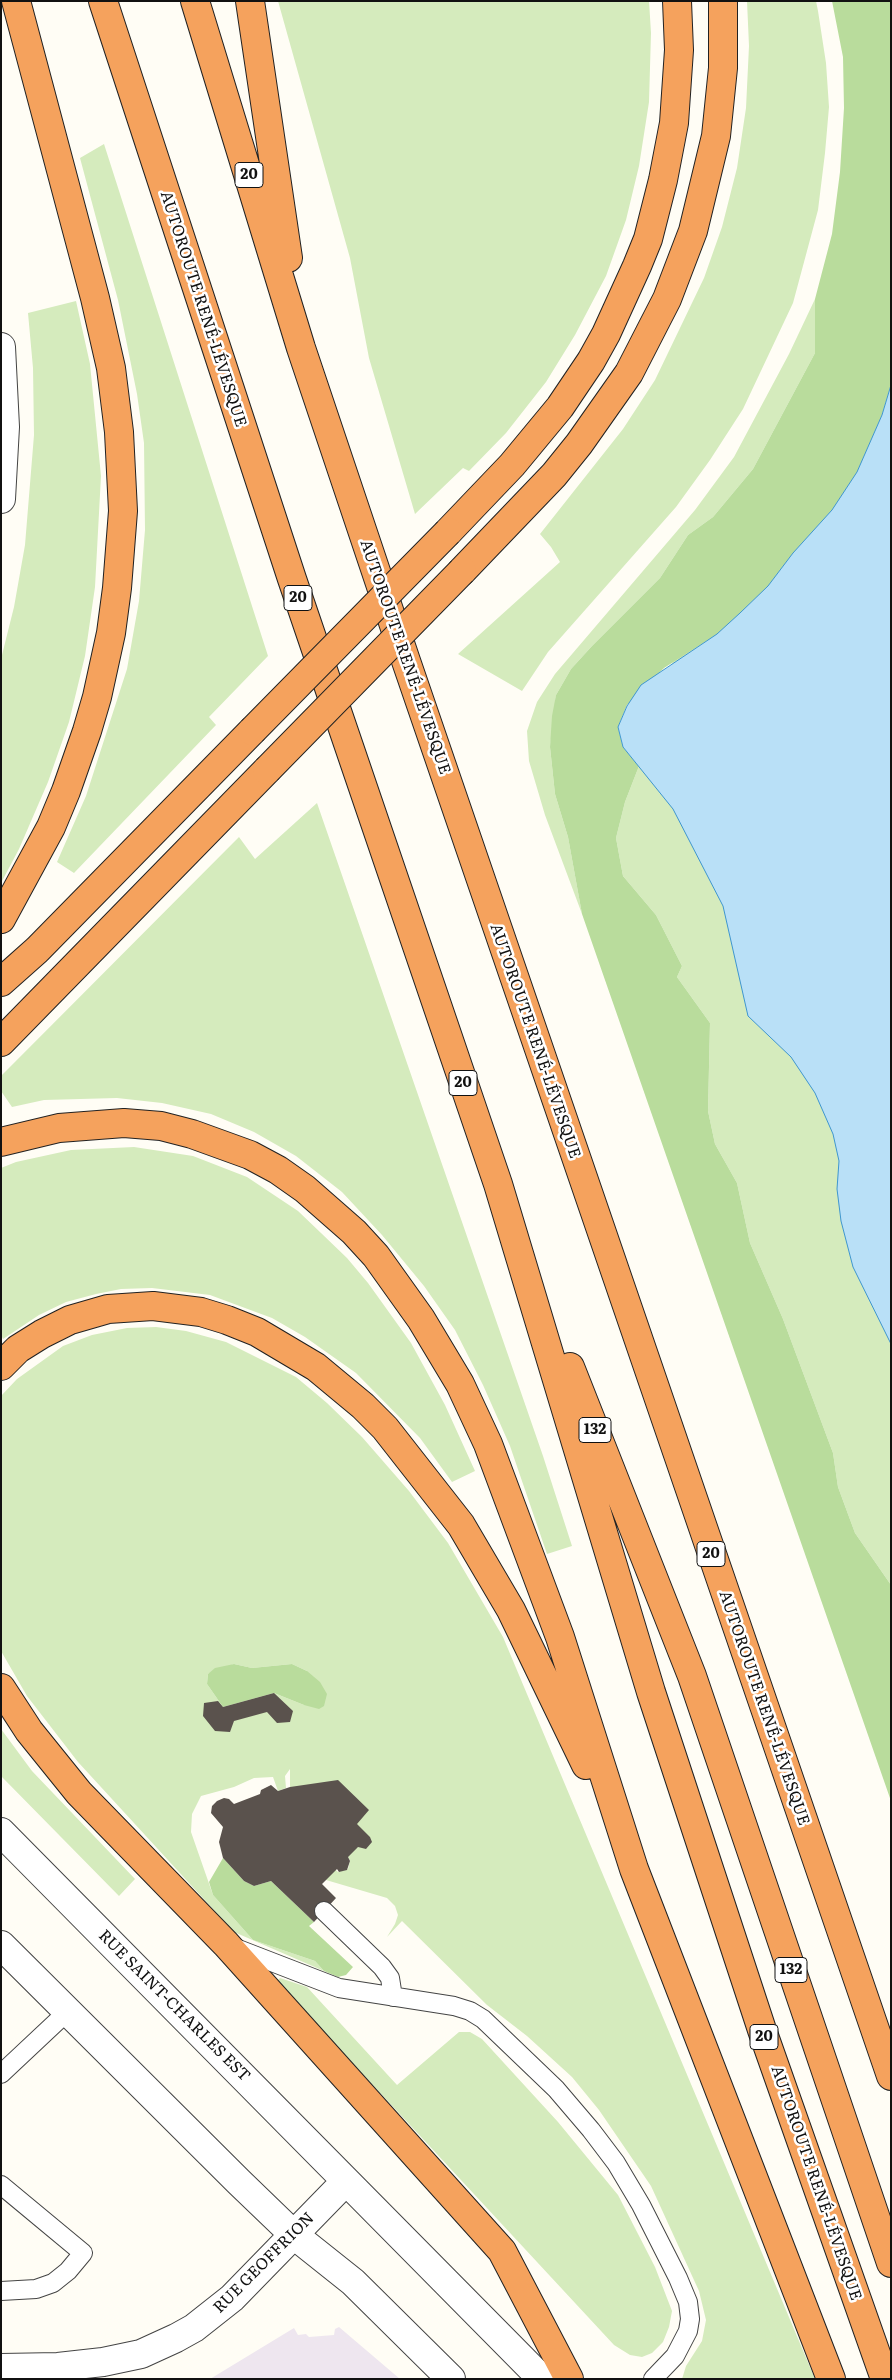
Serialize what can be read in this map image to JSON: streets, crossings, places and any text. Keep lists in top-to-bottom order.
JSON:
{
  "streets": {
    "highway": ["20", "AUTOROUTE RENÉ-LÉVESQUE", "132"],
    "street": ["RUE SAINT-CHARLES EST", "RUE GEOFFRION"]
  },
  "crossings": [
    ["RUE SAINT-CHARLES EST", "RUE GEOFFRION"]
  ]
}
